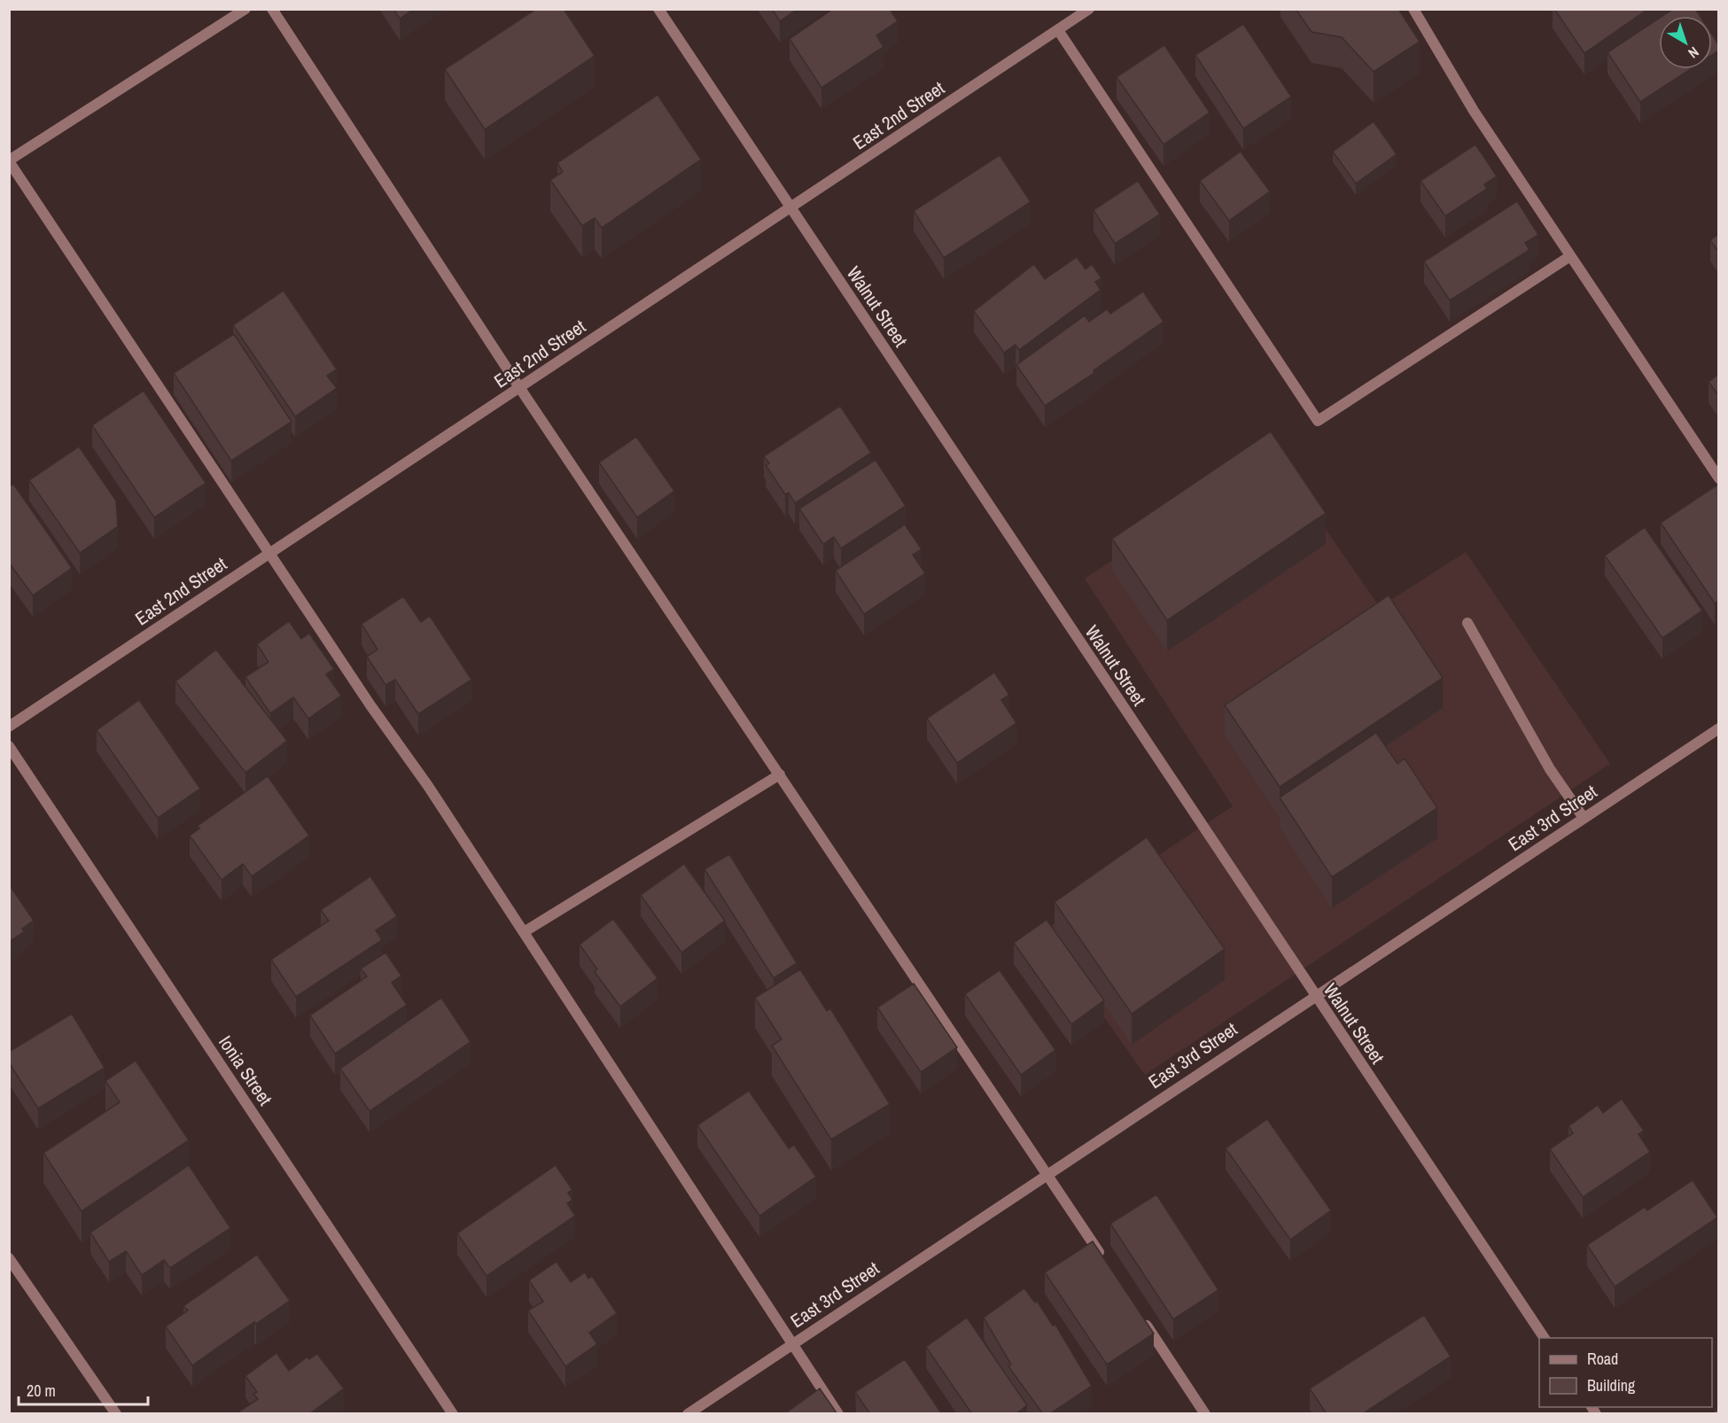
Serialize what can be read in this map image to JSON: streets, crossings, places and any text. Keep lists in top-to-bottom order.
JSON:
{
  "streets": {
    "street": [
      "East 2nd Street",
      "Walnut Street",
      "East 3rd Street",
      "Ionia Street"
    ]
  },
  "crossings": [
    ["East 2nd Street", "Walnut Street"],
    ["Walnut Street", "East 3rd Street"]
  ],
  "legend": ["Road", "Building"],
  "scale_bar": "20 m",
  "north": "bottom right"
}
